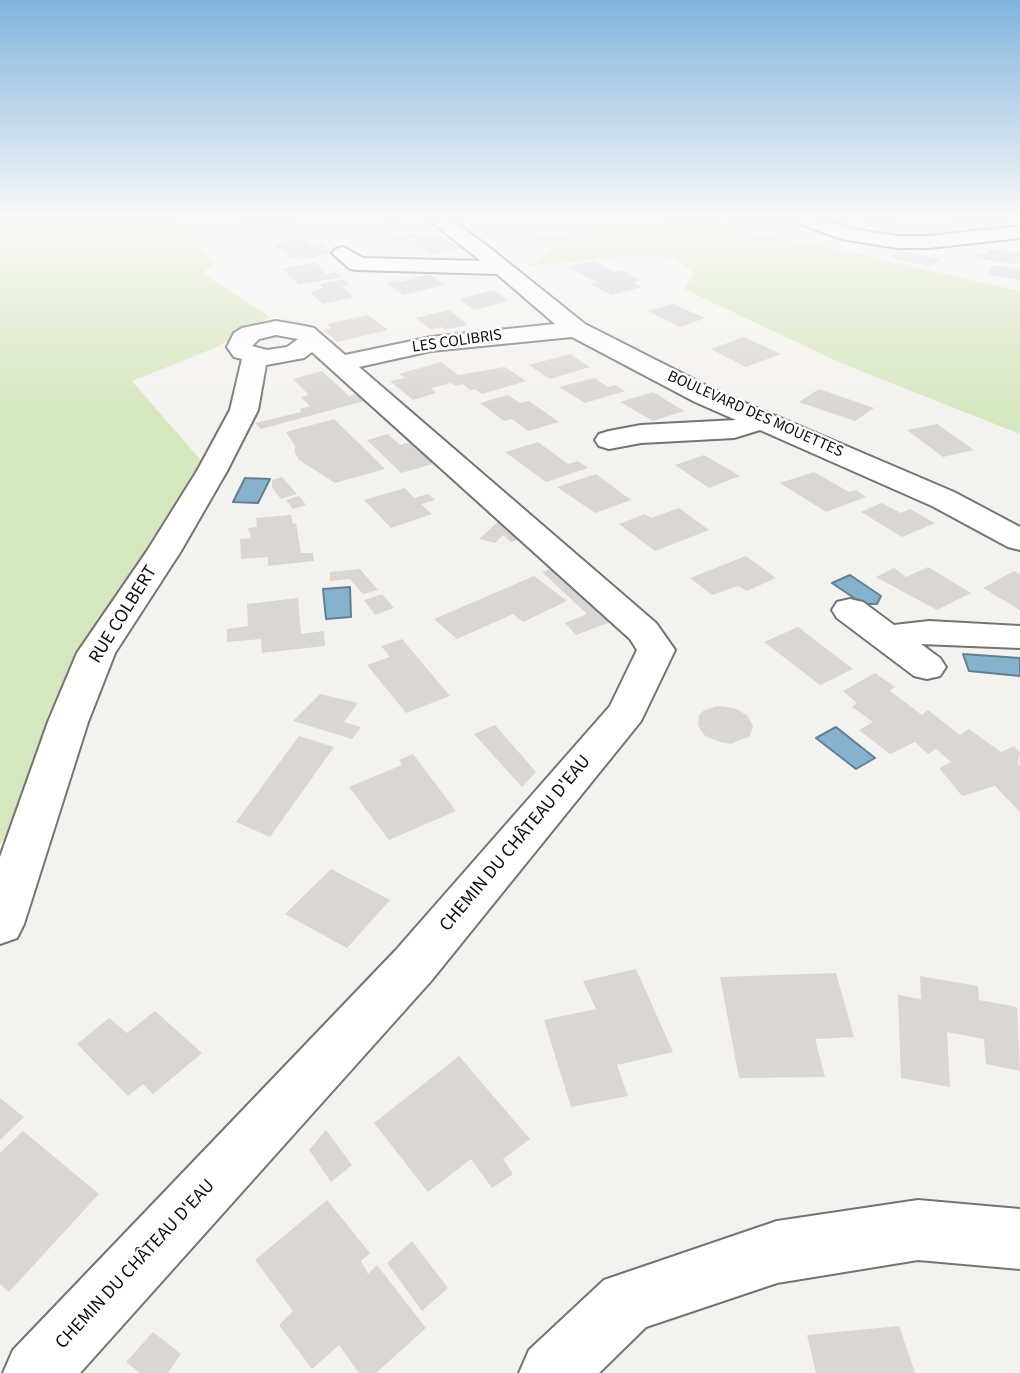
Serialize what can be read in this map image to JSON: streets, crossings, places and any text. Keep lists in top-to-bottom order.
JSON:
{
  "streets": {
    "street": [
      "LES COLIBRIS",
      "BOULEVARD DES MOUETTES",
      "RUE COLBERT",
      "CHEMIN DU CHÂTEAU D'EAU"
    ]
  },
  "crossings": [
    ["LES COLIBRIS", "BOULEVARD DES MOUETTES"],
    ["LES COLIBRIS", "CHEMIN DU CHÂTEAU D'EAU"],
    ["RUE COLBERT", "CHEMIN DU CHÂTEAU D'EAU"]
  ]
}
